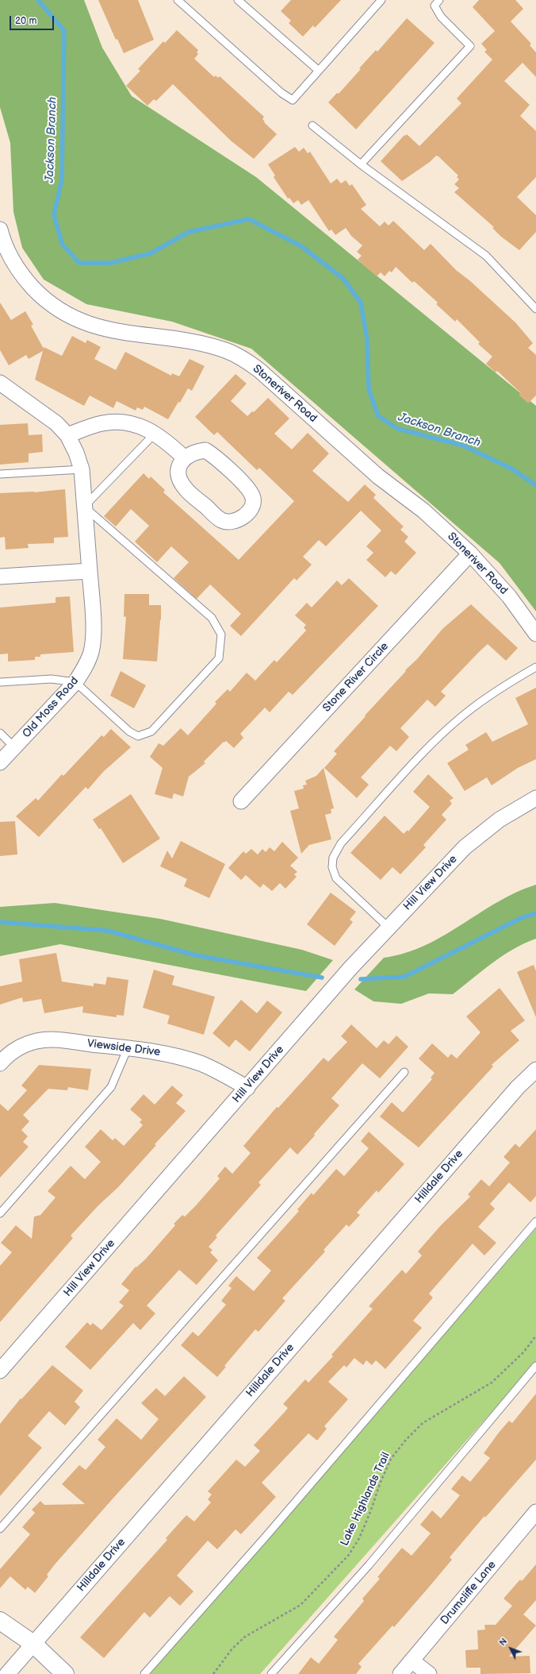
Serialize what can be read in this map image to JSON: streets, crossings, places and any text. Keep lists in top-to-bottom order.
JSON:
{
  "streets": {
    "street": [
      "Stoneriver Road",
      "Stone River Circle",
      "Old Moss Road",
      "Hill View Drive",
      "Viewside Drive",
      "Hilldale Drive",
      "Drumcliffe Lane"
    ],
    "path": ["Lake Highlands Trail"]
  },
  "crossings": [
    ["Stoneriver Road", "Stone River Circle"],
    ["Hill View Drive", "Viewside Drive"]
  ],
  "water": ["Jackson Branch"],
  "scale_bar": "20 m",
  "north": "top left"
}
